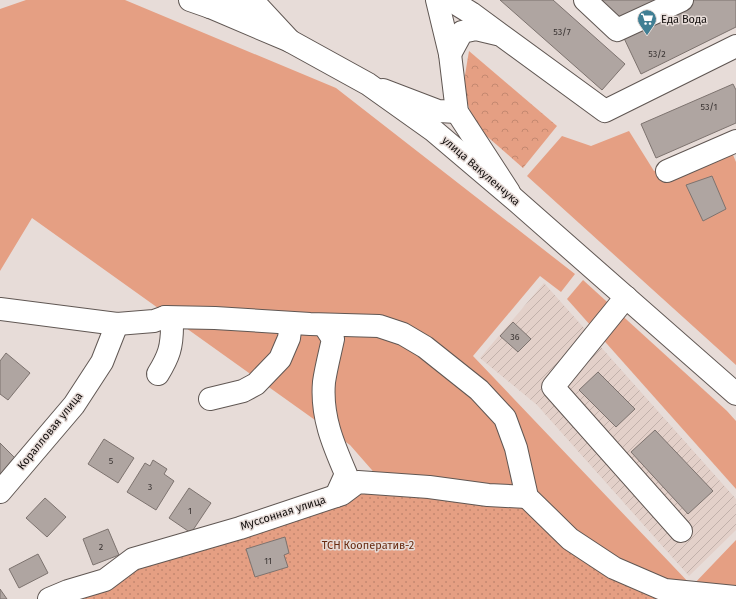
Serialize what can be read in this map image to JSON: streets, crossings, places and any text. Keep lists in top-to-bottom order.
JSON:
{
  "streets": {
    "street": ["улица Вакуленчука", "Коралловая улица", "Муссонная улица"]
  },
  "parks": ["ТСН Кооператив-2"],
  "places": {
    "supermarket": ["Еда Вода"]
  },
  "house_numbers": [
    "53/7",
    "53/2",
    "53/1",
    "36",
    "5",
    "3",
    "1",
    "2",
    "11"
  ]
}
